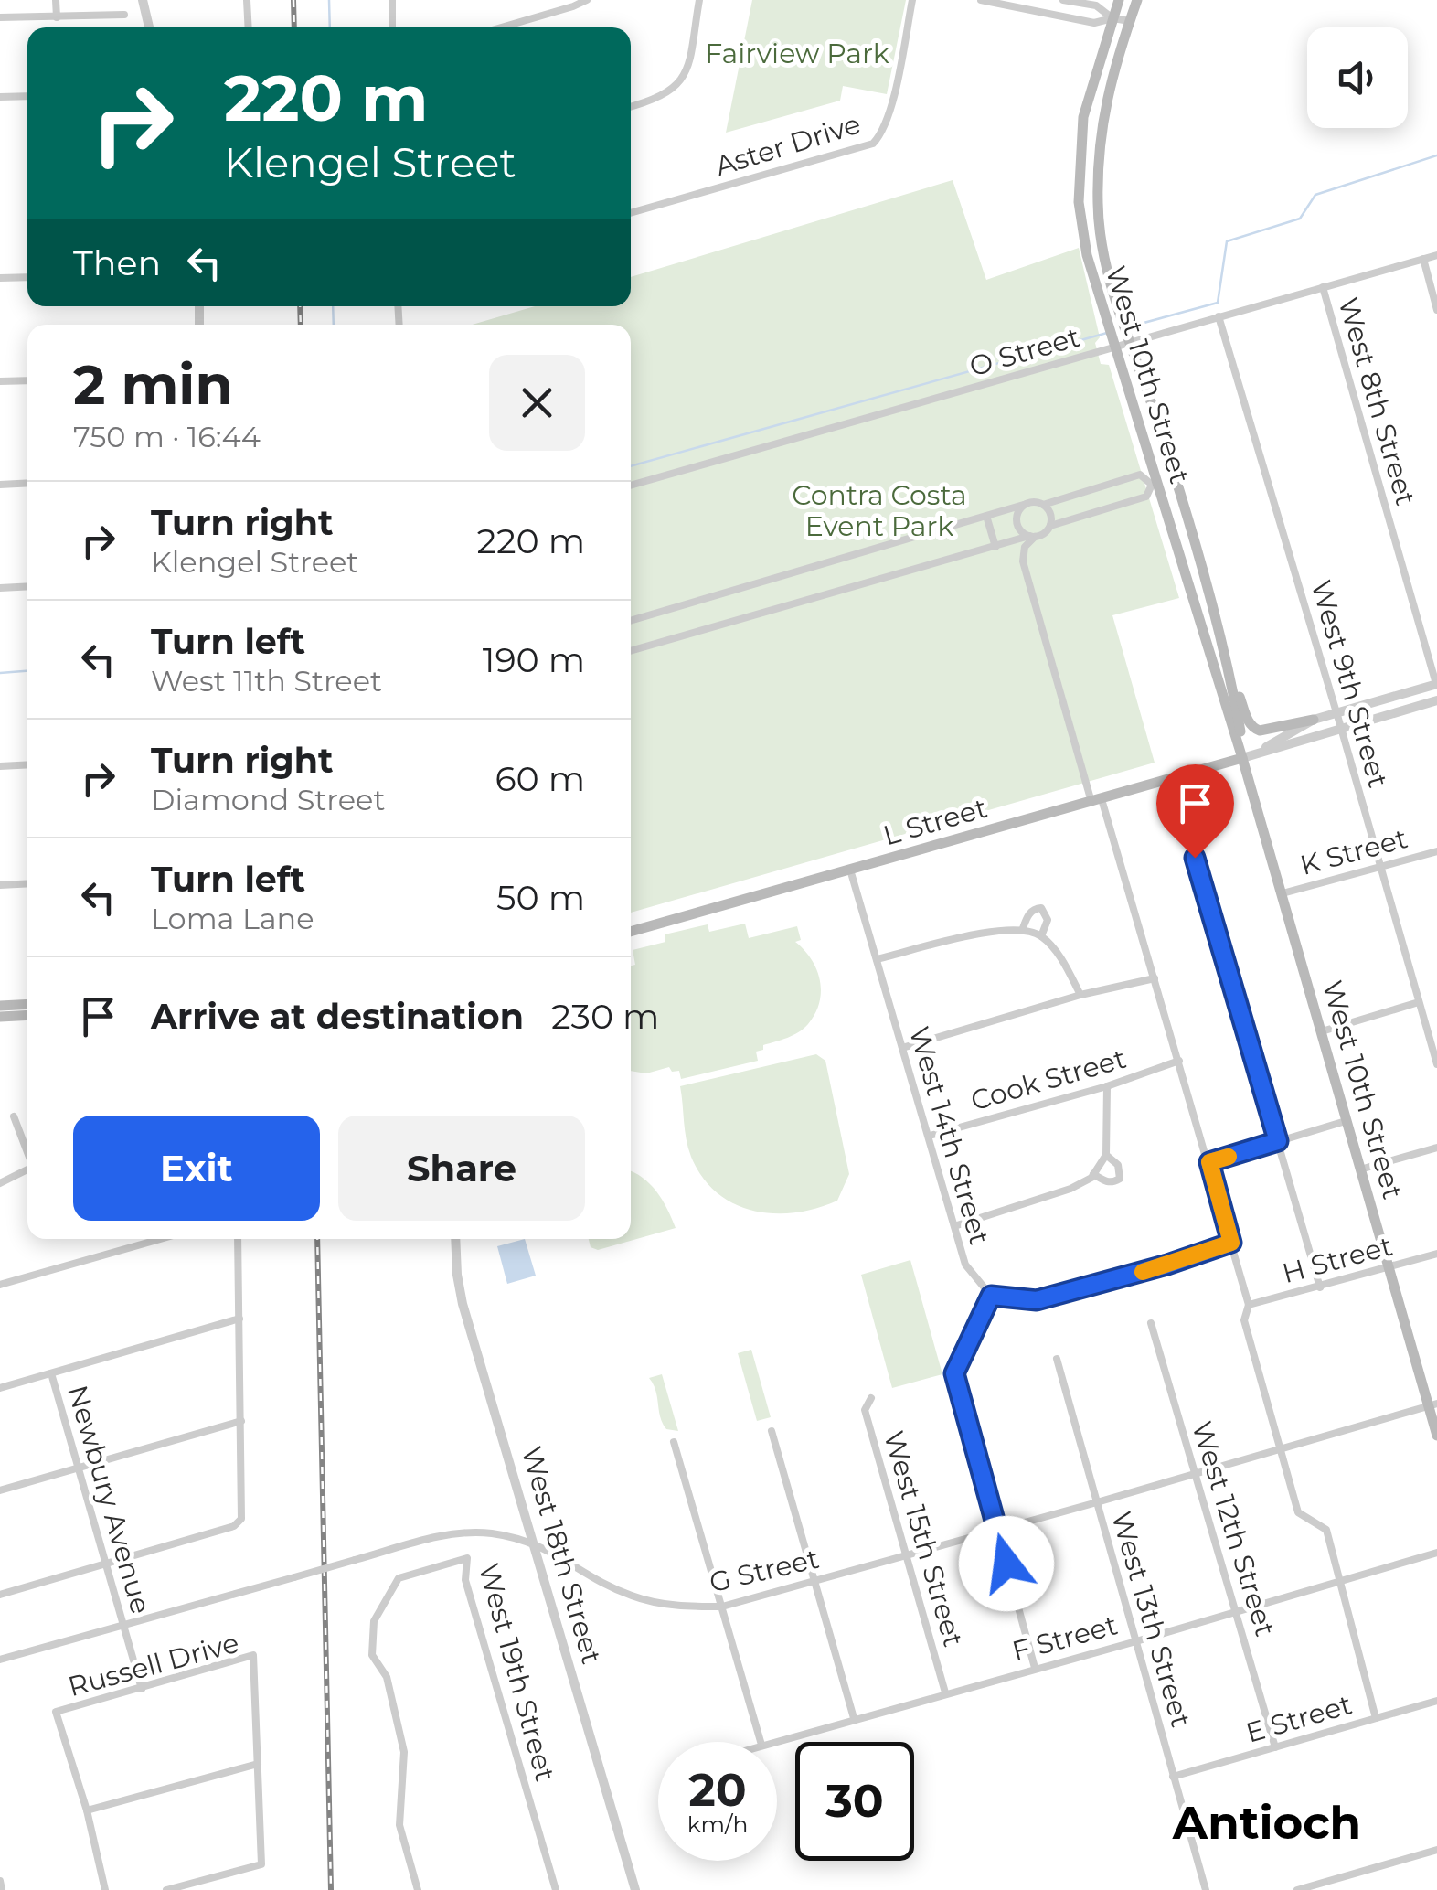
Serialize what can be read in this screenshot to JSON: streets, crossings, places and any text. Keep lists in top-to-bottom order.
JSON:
{
  "streets": {
    "main road": ["West 10th Street", "L Street"],
    "street": [
      "Aster Drive",
      "O Street",
      "West 8th Street",
      "West 9th Street",
      "K Street",
      "Cook Street",
      "West 14th Street",
      "H Street",
      "Newbury Avenue",
      "West 12th Street",
      "West 15th Street",
      "West 18th Street",
      "G Street",
      "West 13th Street",
      "F Street",
      "Russell Drive",
      "West 19th Street",
      "E Street"
    ]
  },
  "crossings": [
    ["O Street", "West 10th Street"],
    ["O Street", "West 8th Street"],
    ["O Street", "West 9th Street"],
    ["West 10th Street", "L Street"],
    ["West 10th Street", "K Street"],
    ["West 10th Street", "H Street"],
    ["West 10th Street", "G Street"],
    ["West 8th Street", "L Street"],
    ["West 9th Street", "L Street"],
    ["West 9th Street", "K Street"],
    ["L Street", "West 14th Street"],
    ["Cook Street", "West 14th Street"],
    ["Newbury Avenue", "G Street"],
    ["Newbury Avenue", "Russell Drive"],
    ["West 12th Street", "G Street"],
    ["West 12th Street", "F Street"],
    ["West 12th Street", "E Street"],
    ["West 15th Street", "G Street"],
    ["West 15th Street", "F Street"],
    ["West 18th Street", "G Street"],
    ["G Street", "West 13th Street"],
    ["West 13th Street", "F Street"],
    ["West 13th Street", "E Street"]
  ],
  "districts": ["Antioch"],
  "parks": ["Fairview Park", "Contra Costa Event Park"],
  "page": {
    "turn": ["220 m", "Klengel Street"],
    "then": "Then",
    "heading": ["2 min", "750 m · 16:44"],
    "list": [
      {
        "name": "Turn right",
        "note": "Klengel Street",
        "value": "220 m"
      },
      {
        "name": "Turn left",
        "note": "West 11th Street",
        "value": "190 m"
      },
      {
        "name": "Turn right",
        "note": "Diamond Street",
        "value": "60 m"
      },
      {
        "name": "Turn left",
        "note": "Loma Lane",
        "value": "50 m"
      },
      {
        "name": "Arrive at destination",
        "value": "230 m"
      }
    ],
    "buttons": ["Exit", "Share"],
    "speed": "20 km/h",
    "limit": "30"
  }
}
